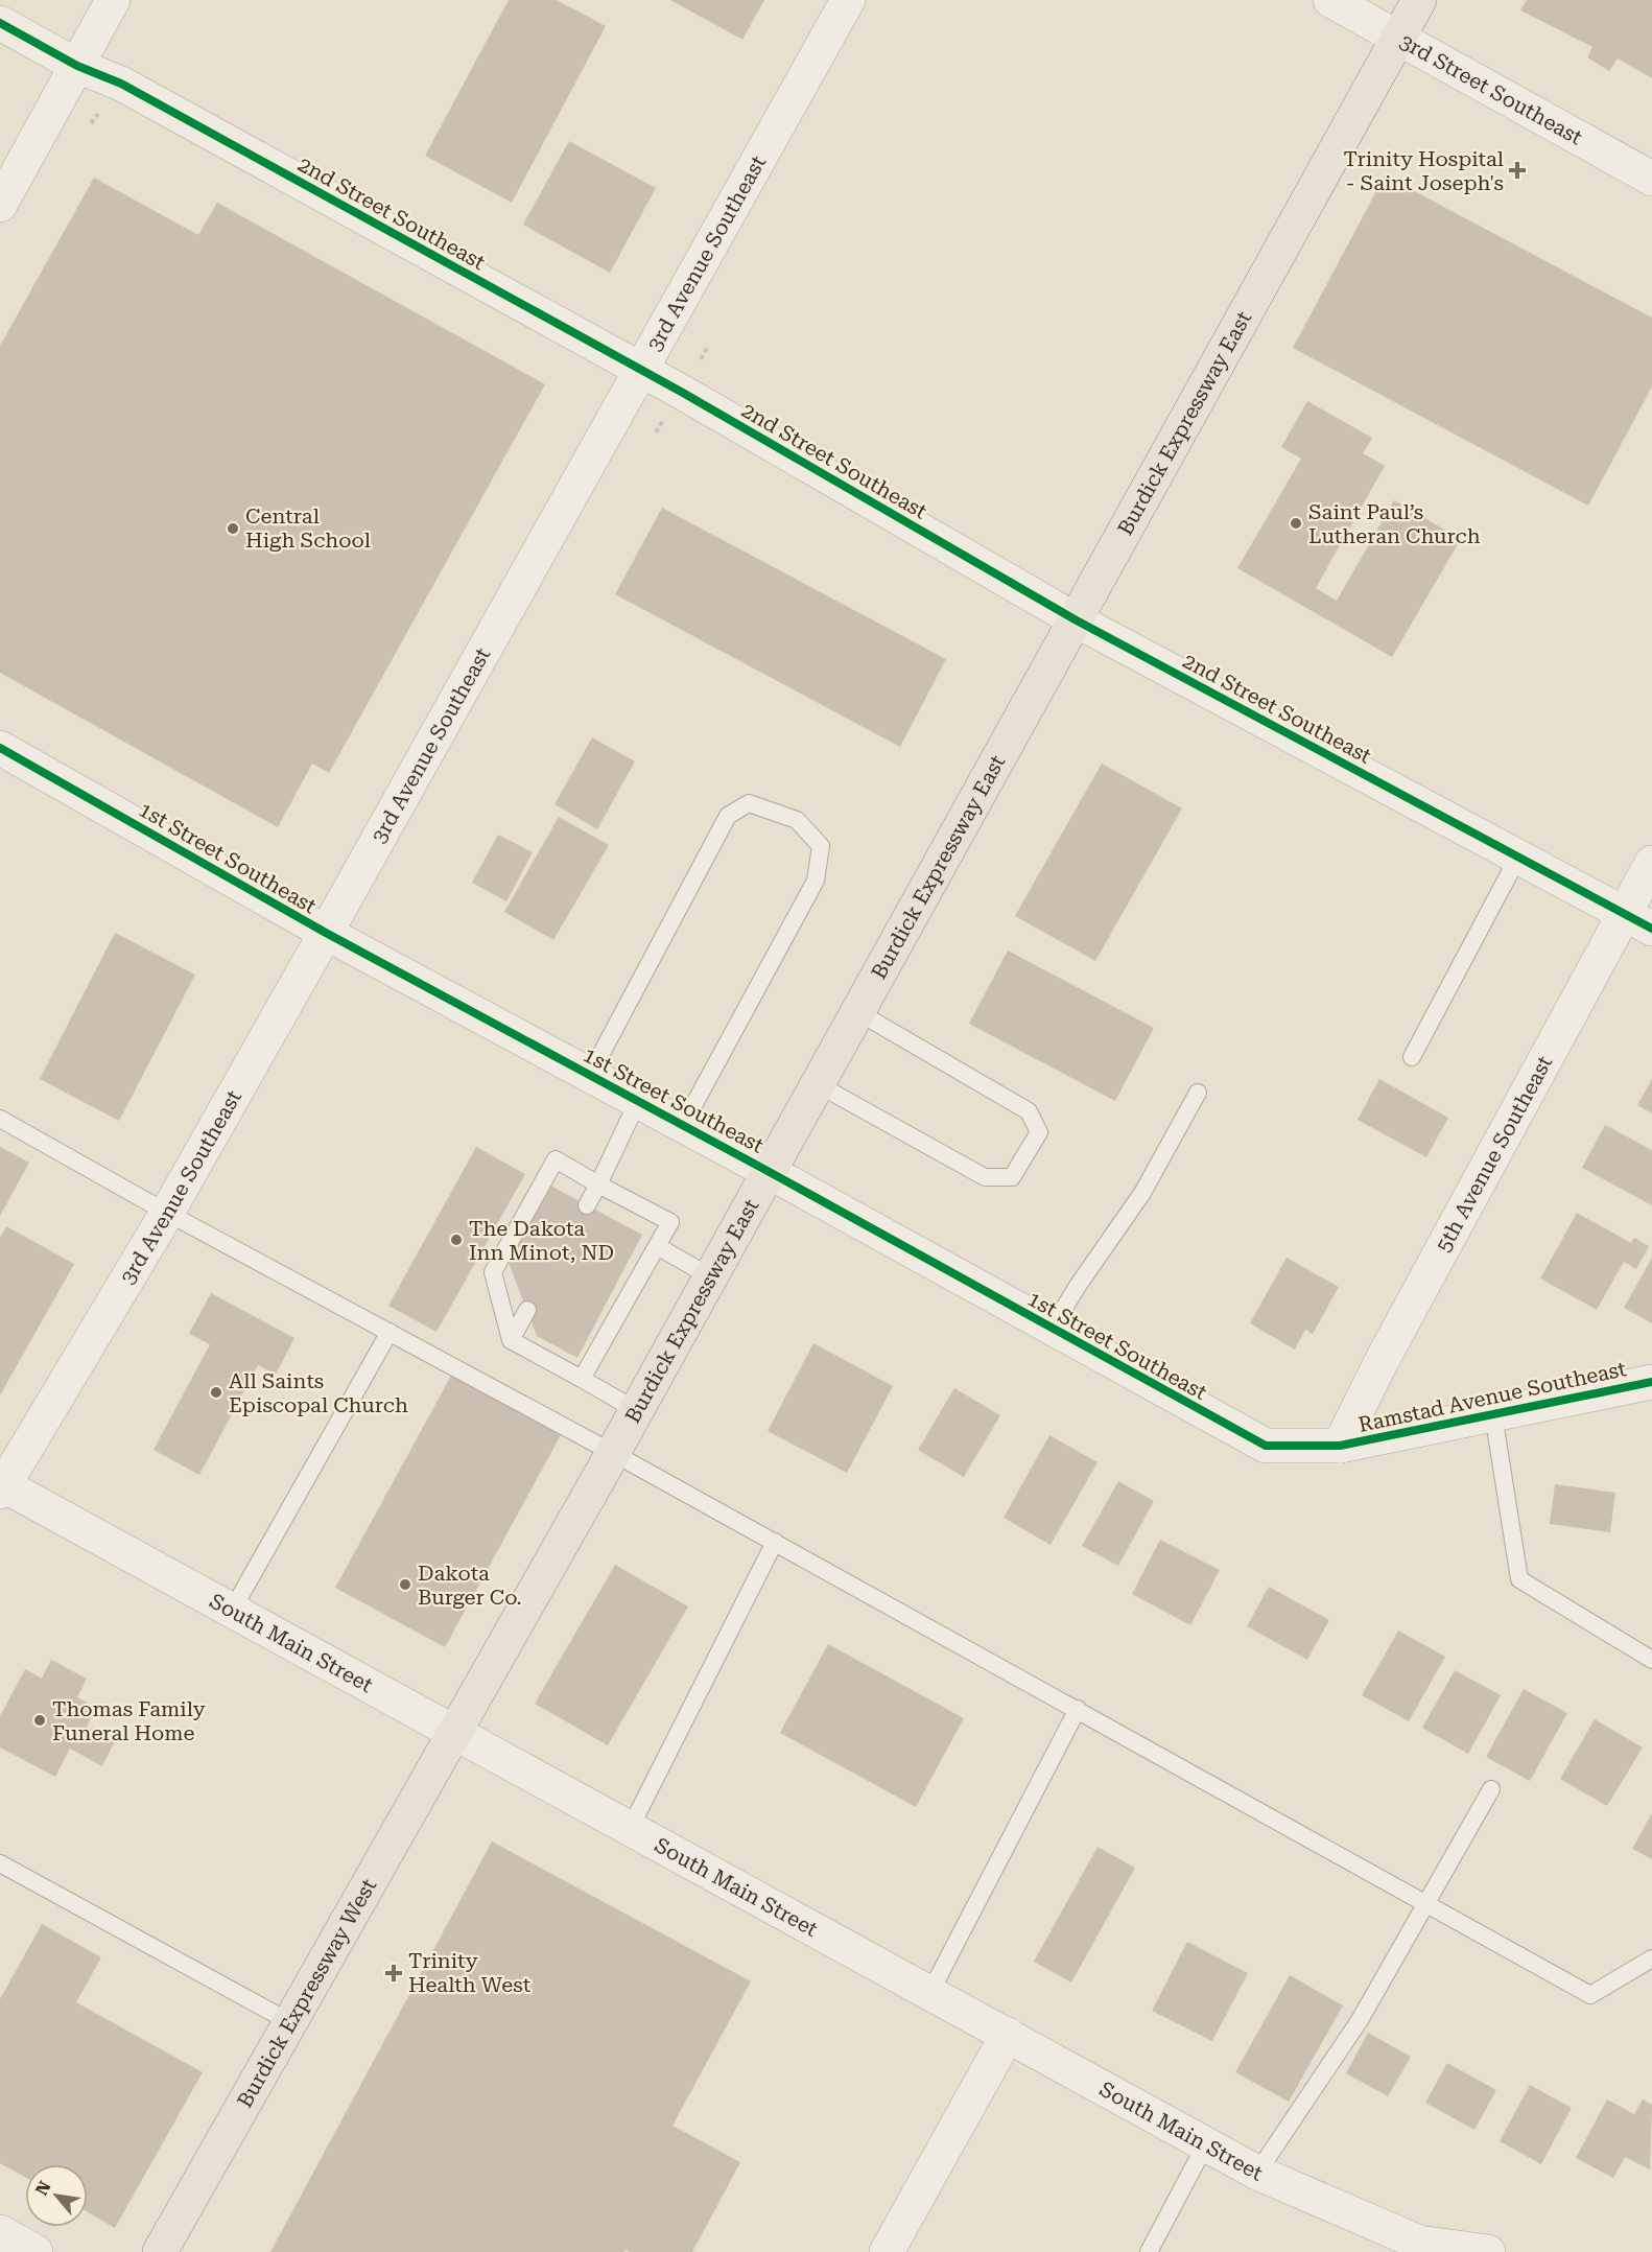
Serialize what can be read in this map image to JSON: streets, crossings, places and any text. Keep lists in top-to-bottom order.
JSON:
{
  "streets": {
    "main road": ["Burdick Expressway East", "Burdick Expressway West"],
    "street": [
      "3rd Street Southeast",
      "2nd Street Southeast",
      "3rd Avenue Southeast",
      "1st Street Southeast",
      "5th Avenue Southeast",
      "Ramstad Avenue Southeast",
      "South Main Street"
    ]
  },
  "crossings": [
    ["3rd Street Southeast", "Burdick Expressway East"],
    ["2nd Street Southeast", "3rd Avenue Southeast"],
    ["2nd Street Southeast", "Burdick Expressway East"],
    ["2nd Street Southeast", "5th Avenue Southeast"],
    ["3rd Avenue Southeast", "1st Street Southeast"],
    ["3rd Avenue Southeast", "South Main Street"],
    ["Burdick Expressway East", "1st Street Southeast"],
    ["Burdick Expressway East", "South Main Street"],
    ["Burdick Expressway East", "Burdick Expressway West"],
    ["1st Street Southeast", "5th Avenue Southeast"],
    ["1st Street Southeast", "Ramstad Avenue Southeast"],
    ["5th Avenue Southeast", "Ramstad Avenue Southeast"],
    ["South Main Street", "Burdick Expressway West"]
  ],
  "places": {
    "health": ["Trinity Hospital - Saint Joseph's", "Trinity Health West"],
    "other": [
      "Saint Paul’s Lutheran Church",
      "Central High School",
      "The Dakota Inn Minot, ND",
      "All Saints Episcopal Church",
      "Dakota Burger Co.",
      "Thomas Family Funeral Home"
    ]
  },
  "north": "top left"
}
